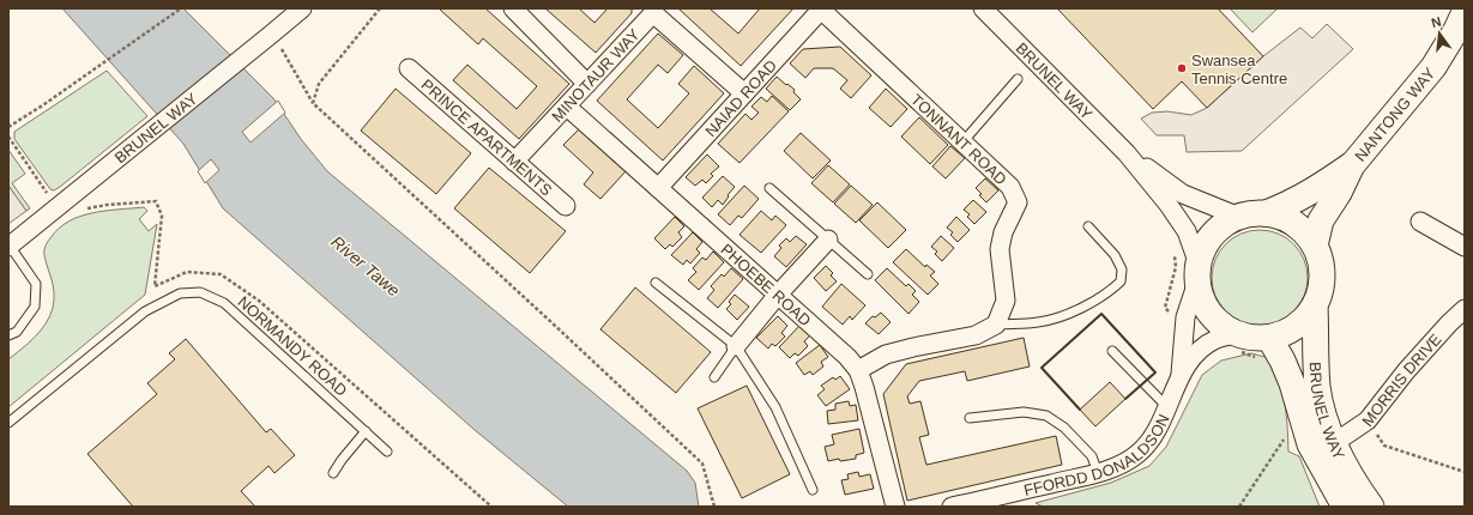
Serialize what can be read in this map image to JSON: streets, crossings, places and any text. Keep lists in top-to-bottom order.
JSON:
{
  "streets": {
    "street": [
      "MINOTAUR WAY",
      "BRUNEL WAY",
      "NAIAD ROAD",
      "NANTONG WAY",
      "PRINCE APARTMENTS",
      "TONNANT ROAD",
      "PHOEBE ROAD",
      "MORRIS DRIVE",
      "FFORDD DONALDSON"
    ],
    "lane": ["NORMANDY ROAD"]
  },
  "crossings": [
    ["MINOTAUR WAY", "NAIAD ROAD"],
    ["MINOTAUR WAY", "PRINCE APARTMENTS"],
    ["MINOTAUR WAY", "PHOEBE ROAD"],
    ["BRUNEL WAY", "NANTONG WAY"],
    ["BRUNEL WAY", "MORRIS DRIVE"],
    ["BRUNEL WAY", "FFORDD DONALDSON"],
    ["NAIAD ROAD", "TONNANT ROAD"],
    ["NAIAD ROAD", "PHOEBE ROAD"],
    ["NANTONG WAY", "FFORDD DONALDSON"]
  ],
  "water": ["River Tawe"],
  "places": ["Swansea Tennis Centre"],
  "north": "top"
}
